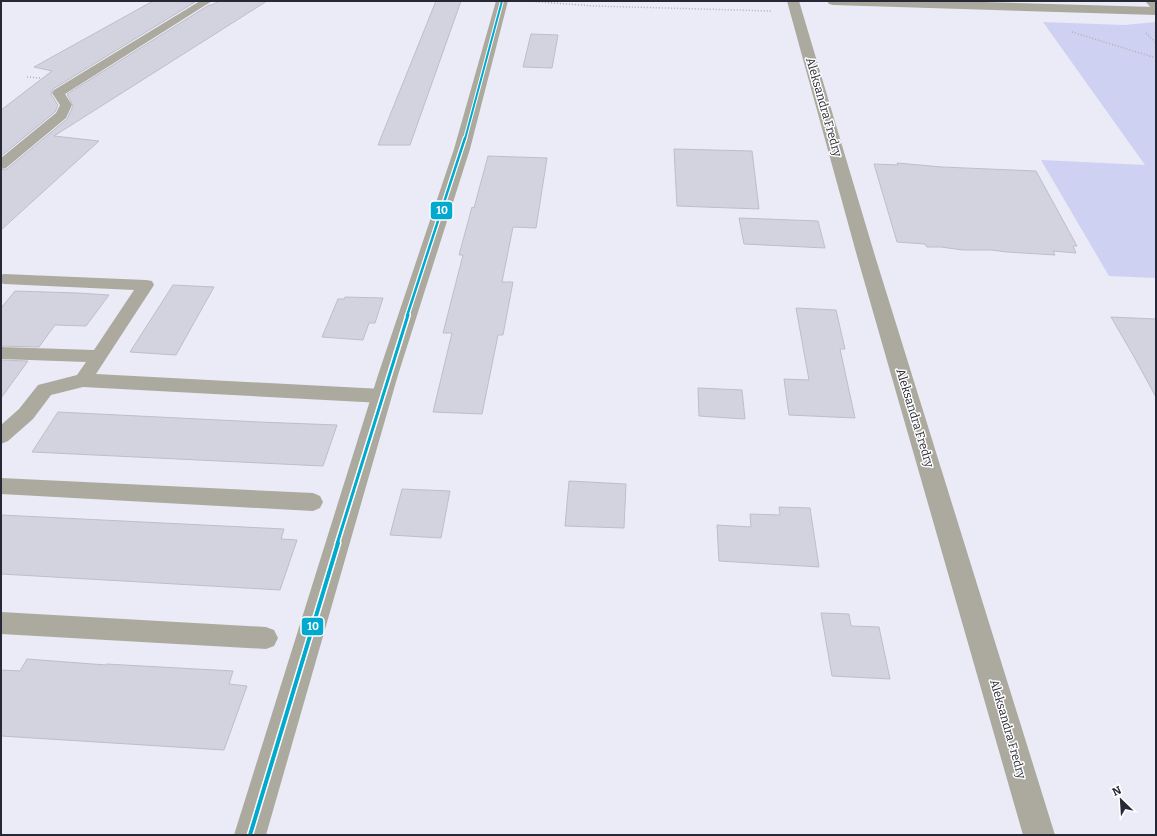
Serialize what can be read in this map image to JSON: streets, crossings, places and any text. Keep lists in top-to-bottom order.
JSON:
{
  "streets": {
    "street": ["Aleksandra Fredry"]
  },
  "lines": ["transit line 10"],
  "north": "top left"
}
